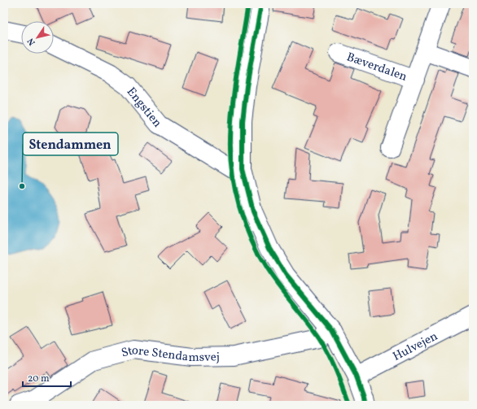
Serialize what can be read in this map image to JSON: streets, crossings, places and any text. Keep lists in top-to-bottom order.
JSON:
{
  "streets": {
    "street": [
      "Bæverdalen",
      "Engstien",
      "Hulvejen",
      "Store Stendamsvej"
    ]
  },
  "places": ["Stendammen"],
  "scale_bar": "20 m",
  "north": "bottom left"
}
